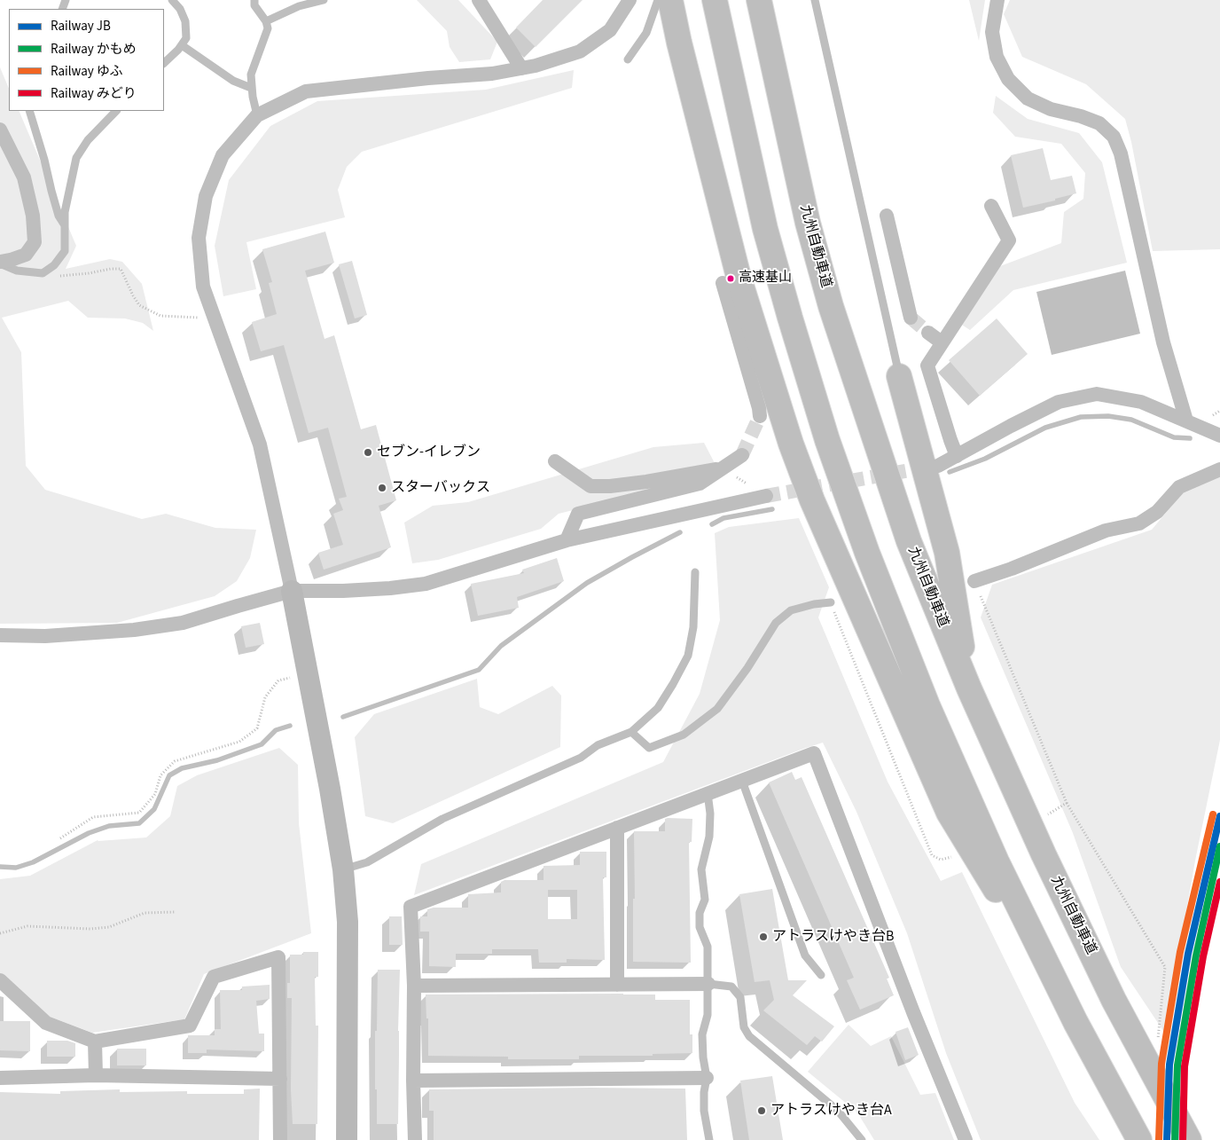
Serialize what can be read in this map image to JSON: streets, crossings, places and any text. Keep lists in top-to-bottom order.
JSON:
{
  "streets": {
    "highway": ["九州自動車道"]
  },
  "places": [
    "高速基山",
    "セブン-イレブン",
    "スターバックス",
    "アトラスけやき台B",
    "アトラスけやき台A"
  ],
  "lines": [
    "rail line ゆふ",
    "rail line JB",
    "rail line かもめ",
    "rail line みどり"
  ],
  "legend": [
    "Railway JB",
    "Railway かもめ",
    "Railway ゆふ",
    "Railway みどり"
  ]
}
